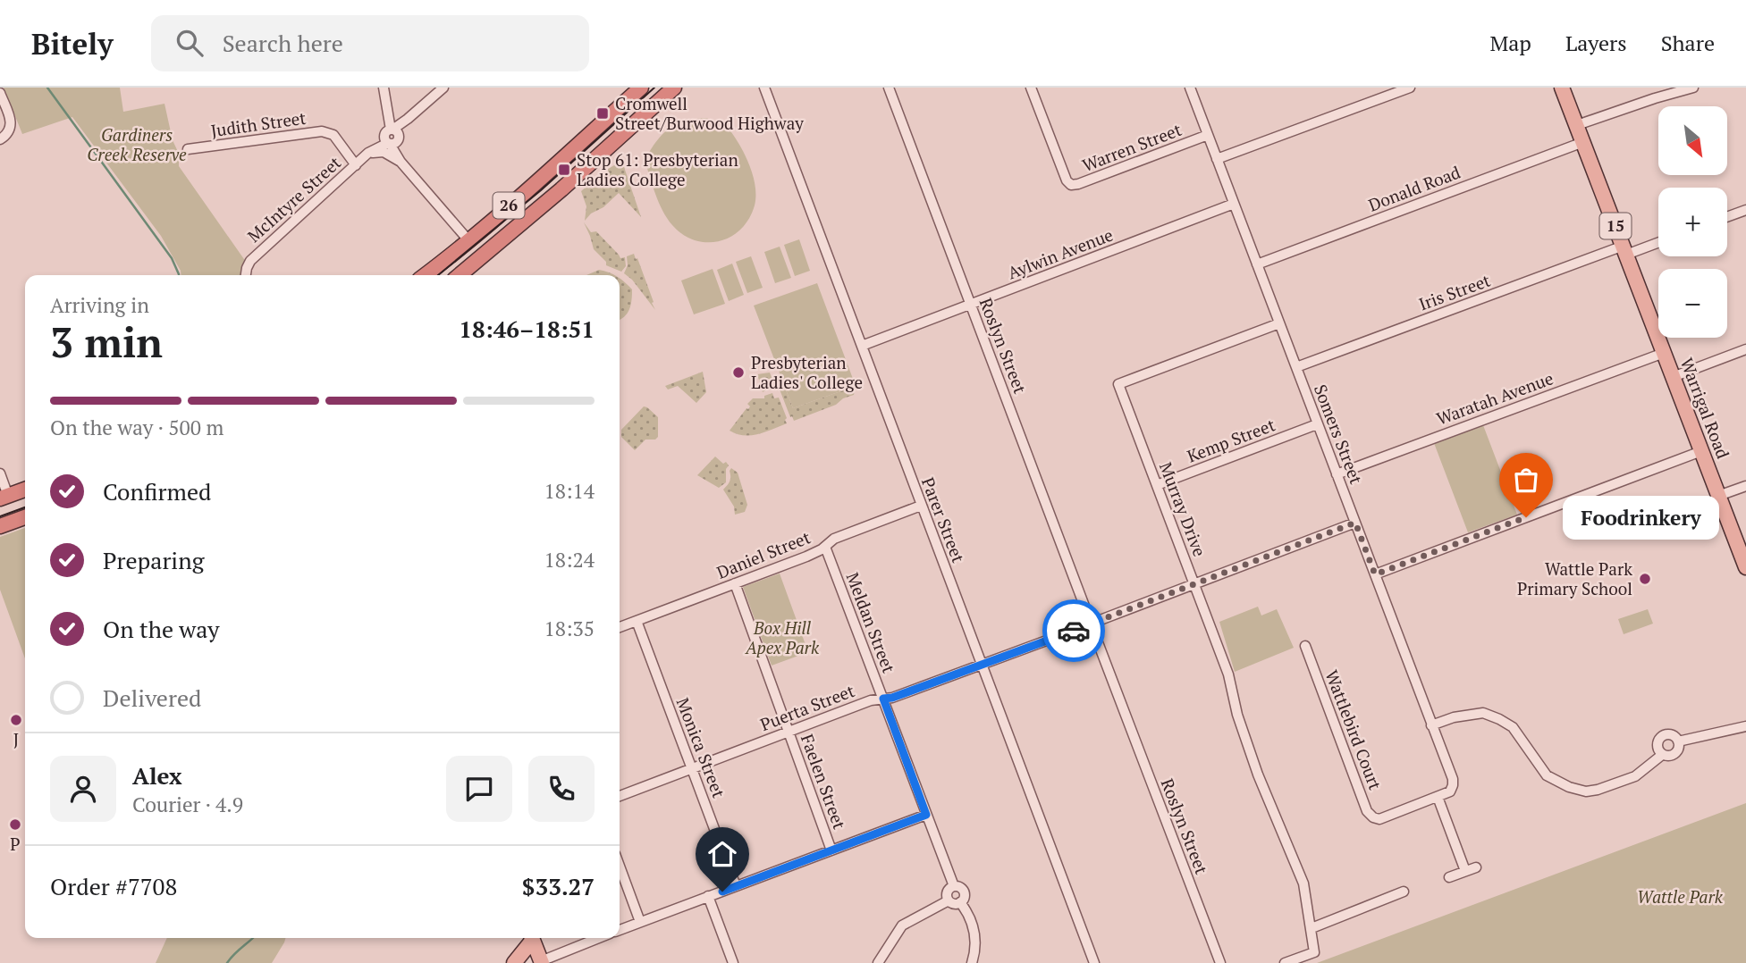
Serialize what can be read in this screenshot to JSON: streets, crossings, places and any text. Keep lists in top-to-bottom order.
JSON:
{
  "streets": {
    "highway": ["26"],
    "main road": ["15", "Warrigal Road"],
    "street": [
      "Judith Street",
      "Warren Street",
      "Donald Road",
      "McIntyre Street",
      "Aylwin Avenue",
      "Iris Street",
      "Roslyn Street",
      "Waratah Avenue",
      "Somers Street",
      "Kemp Street",
      "Murray Drive",
      "Parer Street",
      "Daniel Street",
      "Meldan Street",
      "Puerta Street",
      "Wattlebird Court",
      "Monica Street",
      "Faelen Street"
    ]
  },
  "crossings": [
    ["Judith Street", "McIntyre Street"],
    ["Warren Street", "Somers Street"],
    ["Donald Road", "Warrigal Road"],
    ["Donald Road", "Somers Street"],
    ["Aylwin Avenue", "Roslyn Street"],
    ["Aylwin Avenue", "Somers Street"],
    ["Aylwin Avenue", "Parer Street"],
    ["Iris Street", "Warrigal Road"],
    ["Iris Street", "Somers Street"],
    ["Roslyn Street", "Puerta Street"],
    ["Waratah Avenue", "Warrigal Road"],
    ["Waratah Avenue", "Somers Street"],
    ["Somers Street", "Kemp Street"],
    ["Somers Street", "Murray Drive"],
    ["Somers Street", "Wattlebird Court"],
    ["Kemp Street", "Murray Drive"],
    ["Parer Street", "Daniel Street"],
    ["Parer Street", "Puerta Street"],
    ["Daniel Street", "Meldan Street"],
    ["Daniel Street", "Monica Street"],
    ["Daniel Street", "Faelen Street"],
    ["Meldan Street", "Puerta Street"],
    ["Puerta Street", "Monica Street"],
    ["Puerta Street", "Faelen Street"]
  ],
  "parks": ["Gardiners Creek Reserve", "Box Hill Apex Park", "Wattle Park"],
  "places": {
    "transit": ["Cromwell Street/Burwood Highway", "Stop 61: Presbyterian Ladies College"],
    "other": [
      "Presbyterian Ladies' College",
      "Foodrinkery",
      "Wattle Park Primary School",
      "J",
      "P"
    ]
  },
  "north": "bottom right",
  "page": {
    "header": "Bitely",
    "search": "Search here",
    "nav": ["Map", "Layers", "Share"],
    "map_buttons": ["+", "−"],
    "heading": ["3 min", "Arriving in", "18:46–18:51"],
    "panel": [
      "Alex",
      "Courier · 4.9",
      "Order #7708",
      "$33.27"
    ],
    "bar": "On the way · 500 m",
    "list": [
      ["Confirmed", "18:14"],
      ["Preparing", "18:24"],
      ["On the way", "18:35"],
      "Delivered"
    ],
    "bubble": "Foodrinkery"
  }
}
